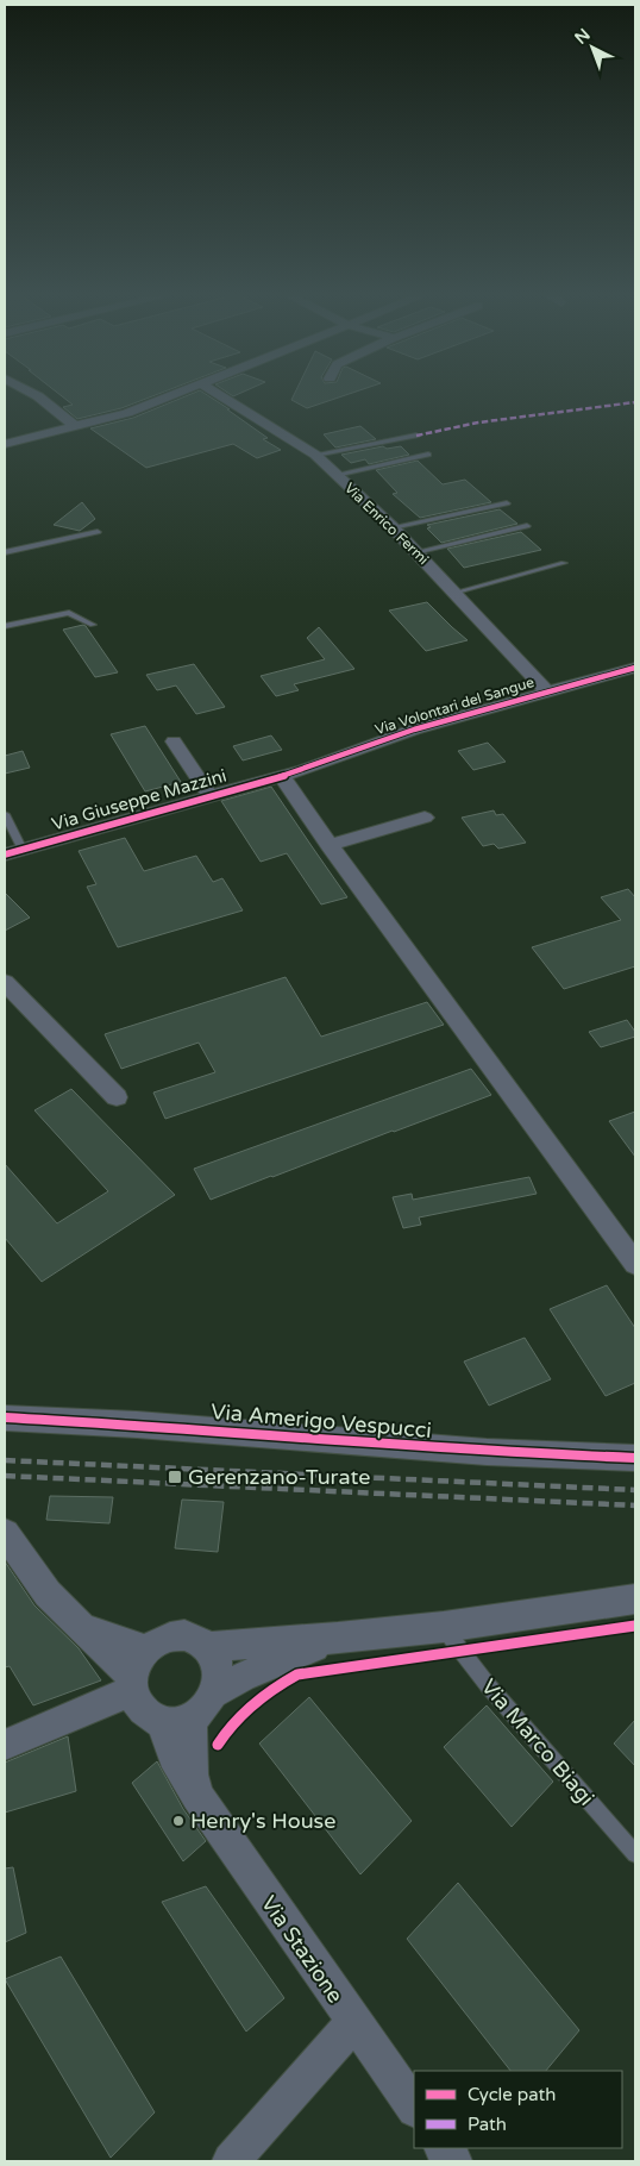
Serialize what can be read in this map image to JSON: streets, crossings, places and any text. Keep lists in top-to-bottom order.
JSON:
{
  "streets": {
    "street": [
      "Via Enrico Fermi",
      "Via Volontari del Sangue",
      "Via Giuseppe Mazzini",
      "Via Amerigo Vespucci",
      "Via Stazione"
    ],
    "lane": ["Via Marco Biagi"]
  },
  "crossings": [
    ["Via Enrico Fermi", "Via Volontari del Sangue"],
    ["Via Volontari del Sangue", "Via Giuseppe Mazzini"]
  ],
  "places": {
    "transit": ["Gerenzano-Turate"],
    "other": ["Henry's House"]
  },
  "legend": ["Cycle path", "Path"],
  "north": "top left"
}
